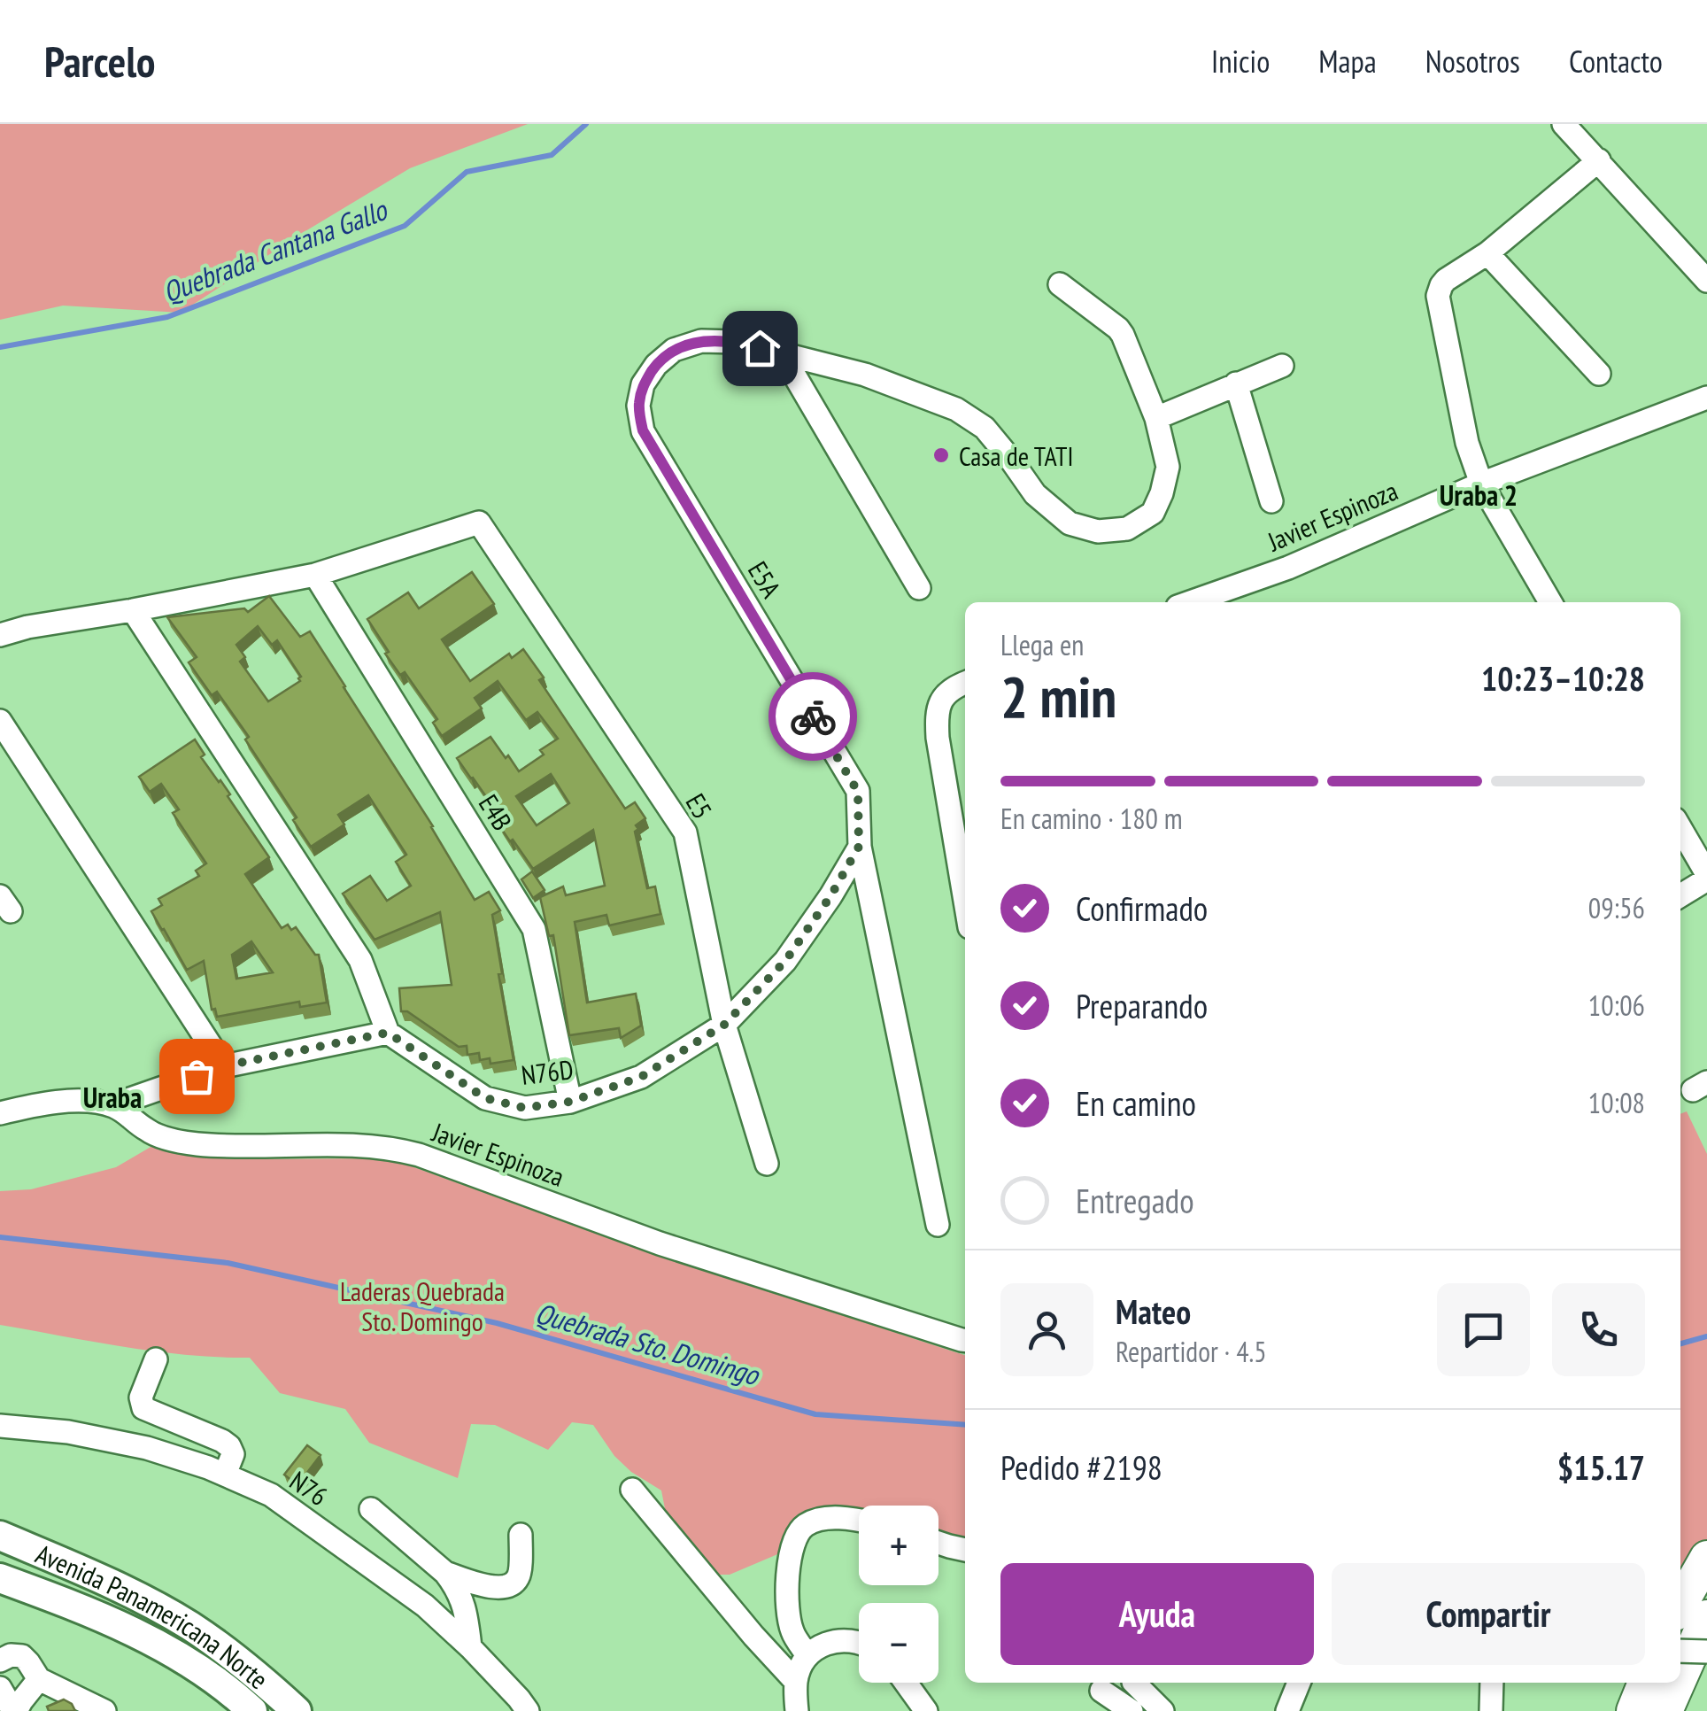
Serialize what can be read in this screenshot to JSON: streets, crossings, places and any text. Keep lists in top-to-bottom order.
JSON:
{
  "streets": {
    "main road": ["Avenida Panamericana Norte"],
    "street": [
      "Javier Espinoza",
      "E5A",
      "E5",
      "E4B",
      "N76D",
      "N76"
    ]
  },
  "crossings": [
    ["E5A", "N76D"],
    ["E5", "E4B"],
    ["E5", "N76D"],
    ["E4B", "N76D"]
  ],
  "districts": ["Uraba 2", "Uraba"],
  "water": ["Quebrada Cantana Gallo", "Quebrada Sto. Domingo"],
  "parks": ["Laderas Quebrada Sto. Domingo"],
  "places": ["Casa de TATI"],
  "page": {
    "header": "Parcelo",
    "nav": [
      "Inicio",
      "Mapa",
      "Nosotros",
      "Contacto"
    ],
    "heading": ["2 min", "Llega en", "10:23–10:28"],
    "panel": [
      "Mateo",
      "Repartidor · 4.5",
      "Pedido #2198",
      "$15.17"
    ],
    "bar": "En camino · 180 m",
    "list": [
      ["Confirmado", "09:56"],
      ["Preparando", "10:06"],
      ["En camino", "10:08"],
      "Entregado"
    ],
    "map_buttons": ["+", "−"],
    "buttons": ["Ayuda", "Compartir"]
  }
}
